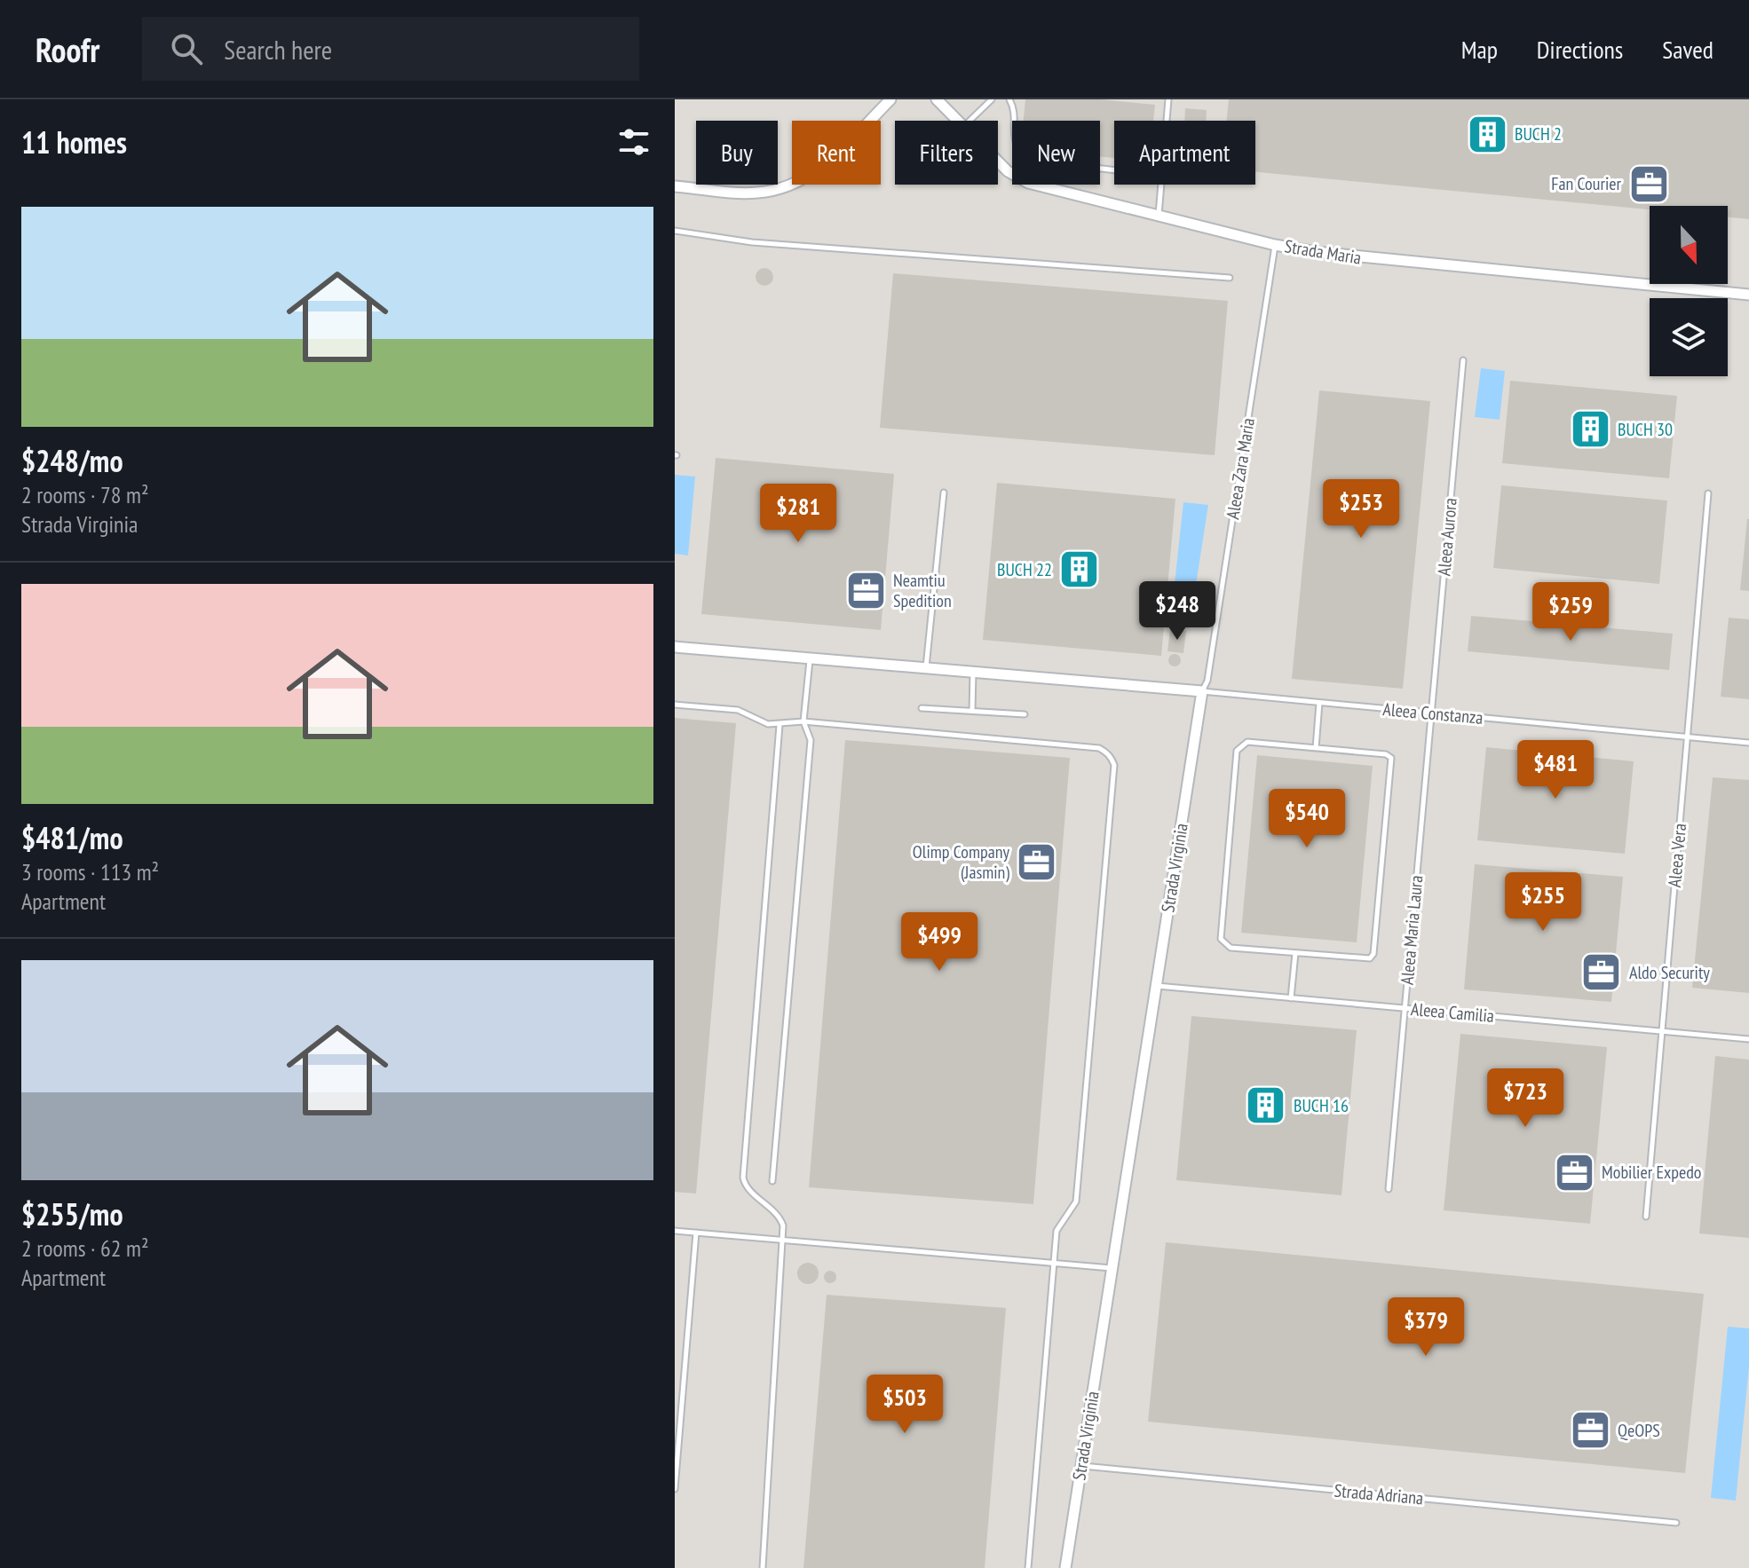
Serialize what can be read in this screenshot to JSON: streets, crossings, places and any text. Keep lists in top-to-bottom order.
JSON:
{
  "streets": {
    "street": ["Strada Maria", "Strada Virginia"],
    "lane": [
      "Aleea Zara Maria",
      "Aleea Aurora",
      "Aleea Constanza",
      "Aleea Vera",
      "Aleea Maria Laura",
      "Aleea Camilia",
      "Strada Adriana"
    ]
  },
  "crossings": [
    ["Strada Maria", "Aleea Zara Maria"],
    ["Aleea Zara Maria", "Aleea Constanza"],
    ["Aleea Zara Maria", "Strada Virginia"],
    ["Aleea Aurora", "Aleea Constanza"],
    ["Aleea Aurora", "Aleea Maria Laura"],
    ["Aleea Constanza", "Aleea Vera"],
    ["Aleea Constanza", "Strada Virginia"],
    ["Aleea Constanza", "Aleea Maria Laura"],
    ["Aleea Vera", "Aleea Camilia"],
    ["Strada Virginia", "Aleea Camilia"],
    ["Strada Virginia", "Strada Adriana"],
    ["Aleea Maria Laura", "Aleea Camilia"]
  ],
  "places": {
    "building": [
      "BUCH 2",
      "BUCH 30",
      "BUCH 22",
      "BUCH 16"
    ],
    "office": [
      "Fan Courier",
      "Neamtiu Spedition",
      "Olimp Company (Jasmin)",
      "Aldo Security",
      "Mobilier Expedo",
      "QeOPS"
    ]
  },
  "north": "bottom",
  "page": {
    "header": "Roofr",
    "search": "Search here",
    "nav": ["Map", "Directions", "Saved"],
    "heading": "11 homes",
    "chip": [
      "Buy",
      "Rent",
      "Filters",
      "New",
      "Apartment"
    ],
    "list": [
      {
        "name": "$248/mo",
        "note": "2 rooms · 78 m² · Strada Virginia"
      },
      {
        "name": "$481/mo",
        "note": "3 rooms · 113 m² · Apartment"
      },
      {
        "name": "$255/mo",
        "note": "2 rooms · 62 m² · Apartment"
      }
    ],
    "price": [
      "$253",
      "$281",
      "$248",
      "$259",
      "$481",
      "$540",
      "$255",
      "$499",
      "$723",
      "$379",
      "$503"
    ]
  }
}
